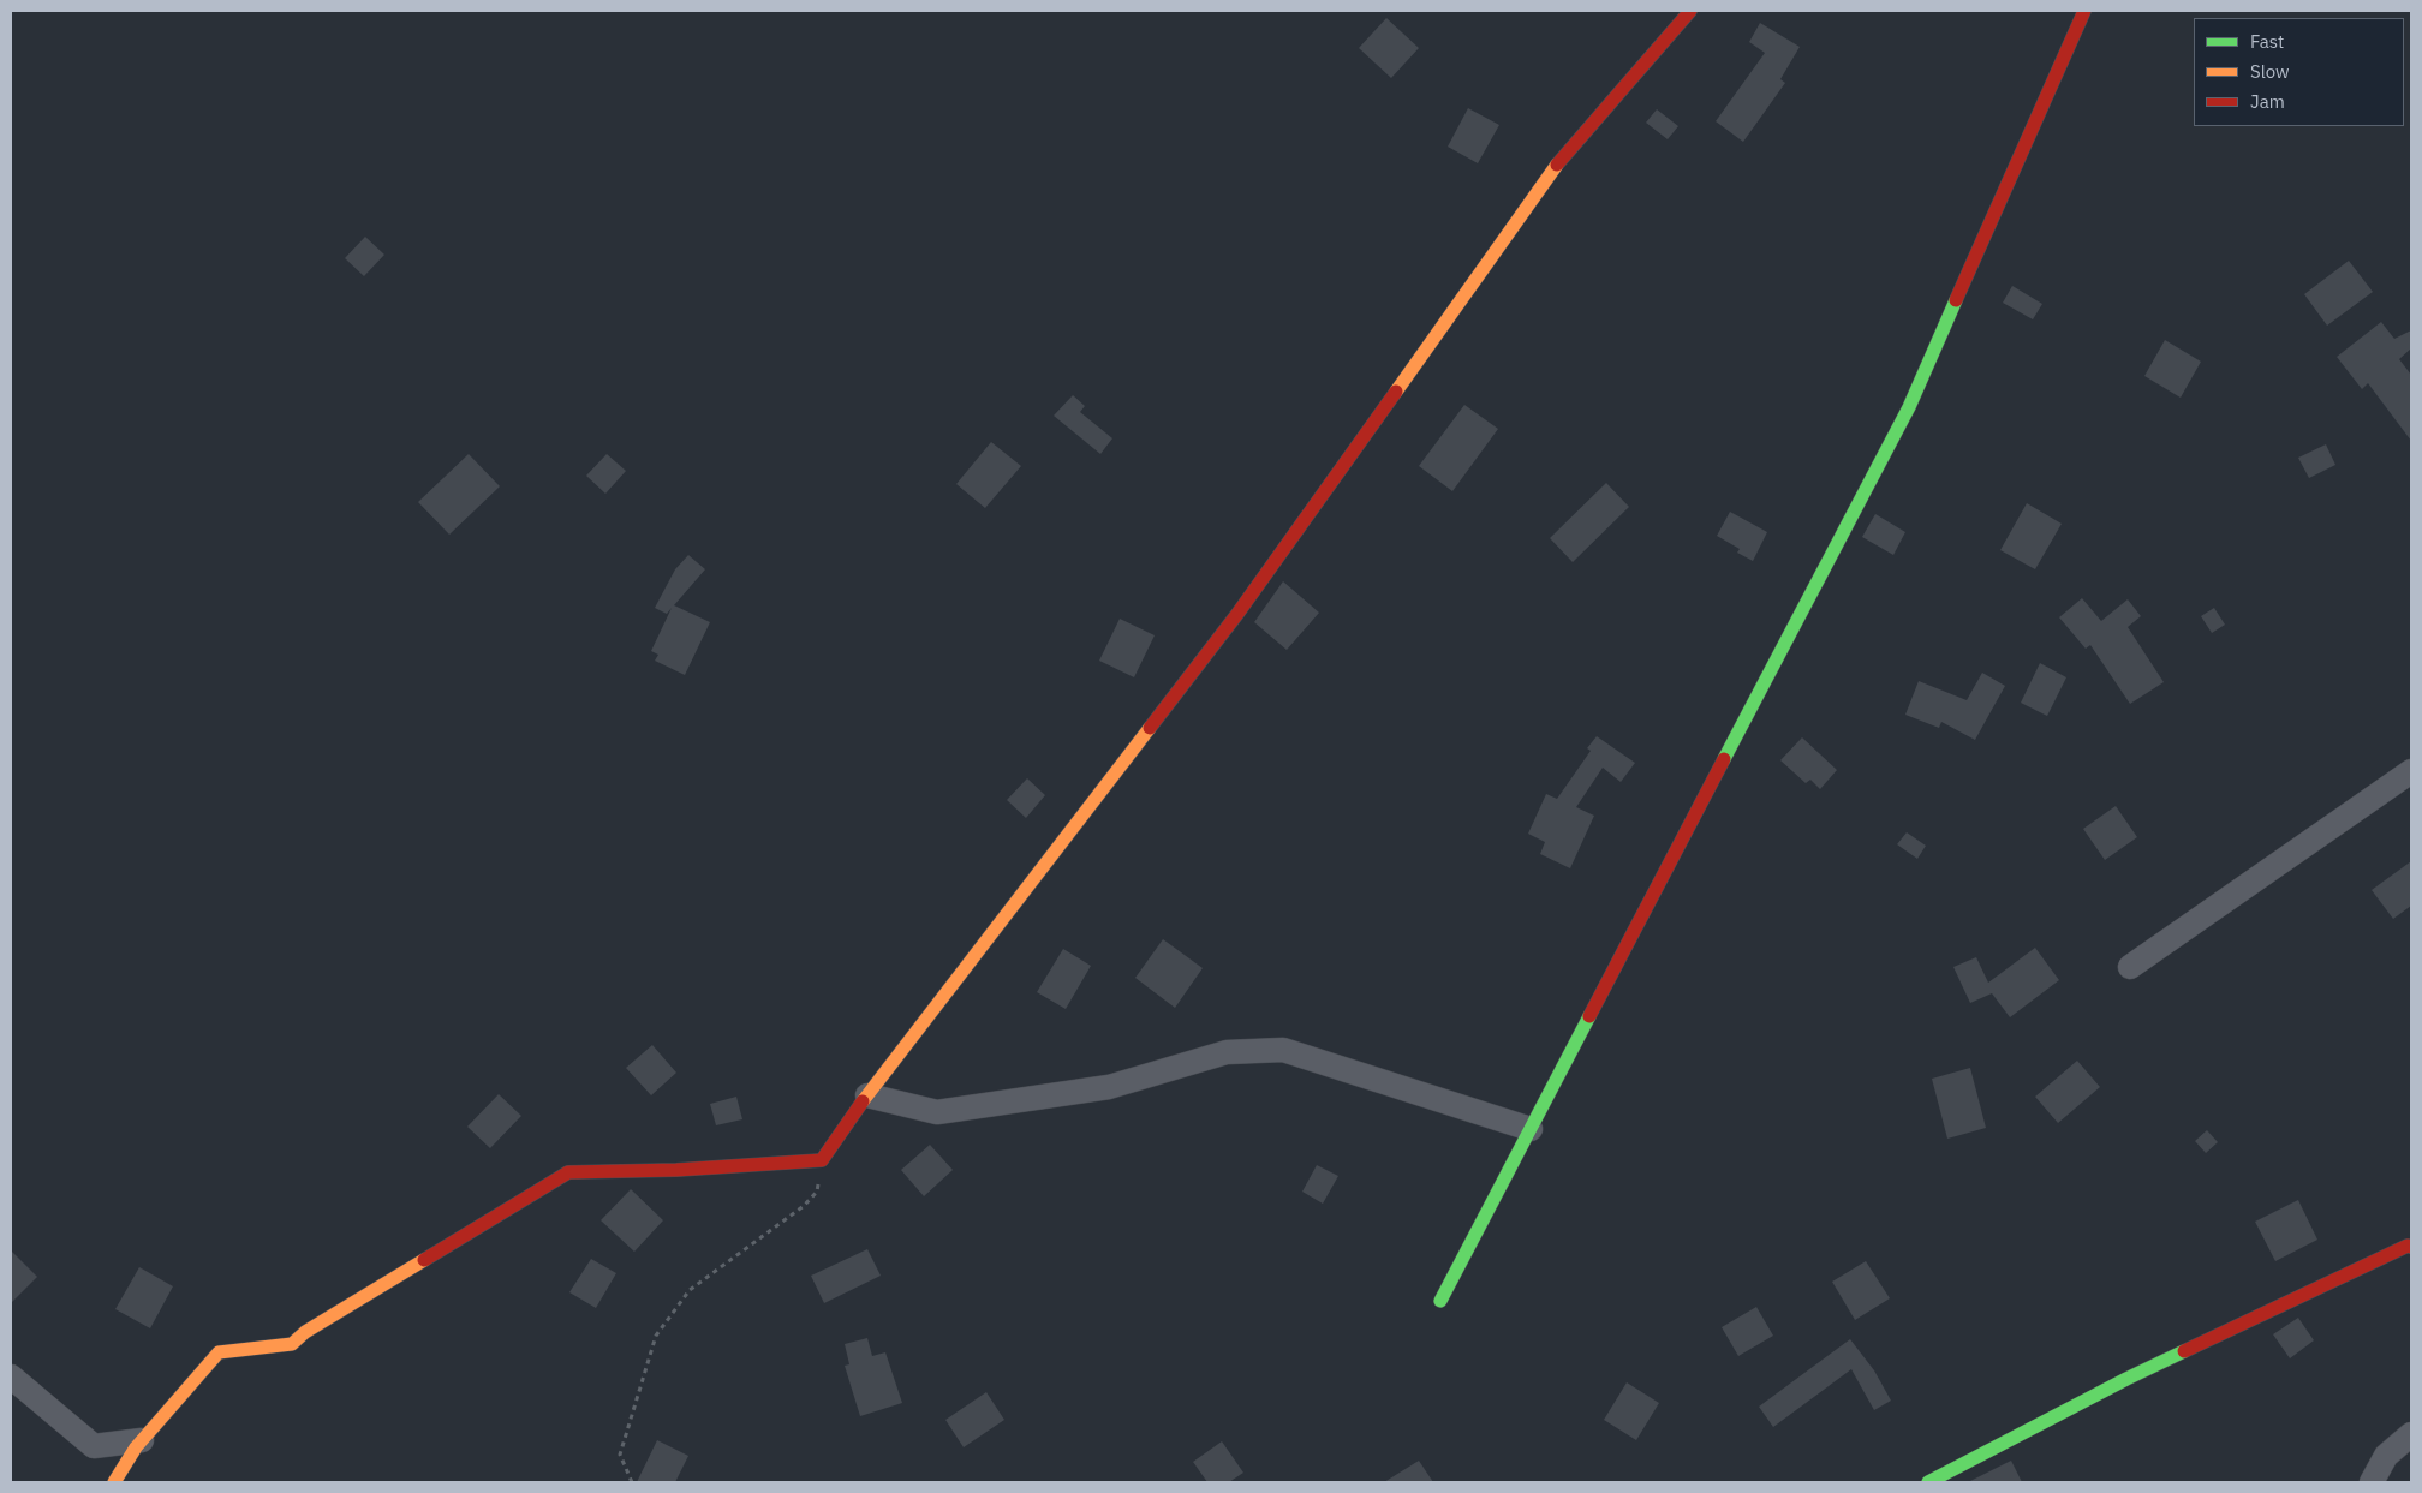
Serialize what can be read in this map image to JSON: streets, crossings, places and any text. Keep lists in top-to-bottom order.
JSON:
{
  "legend": ["Fast", "Slow", "Jam"]
}
